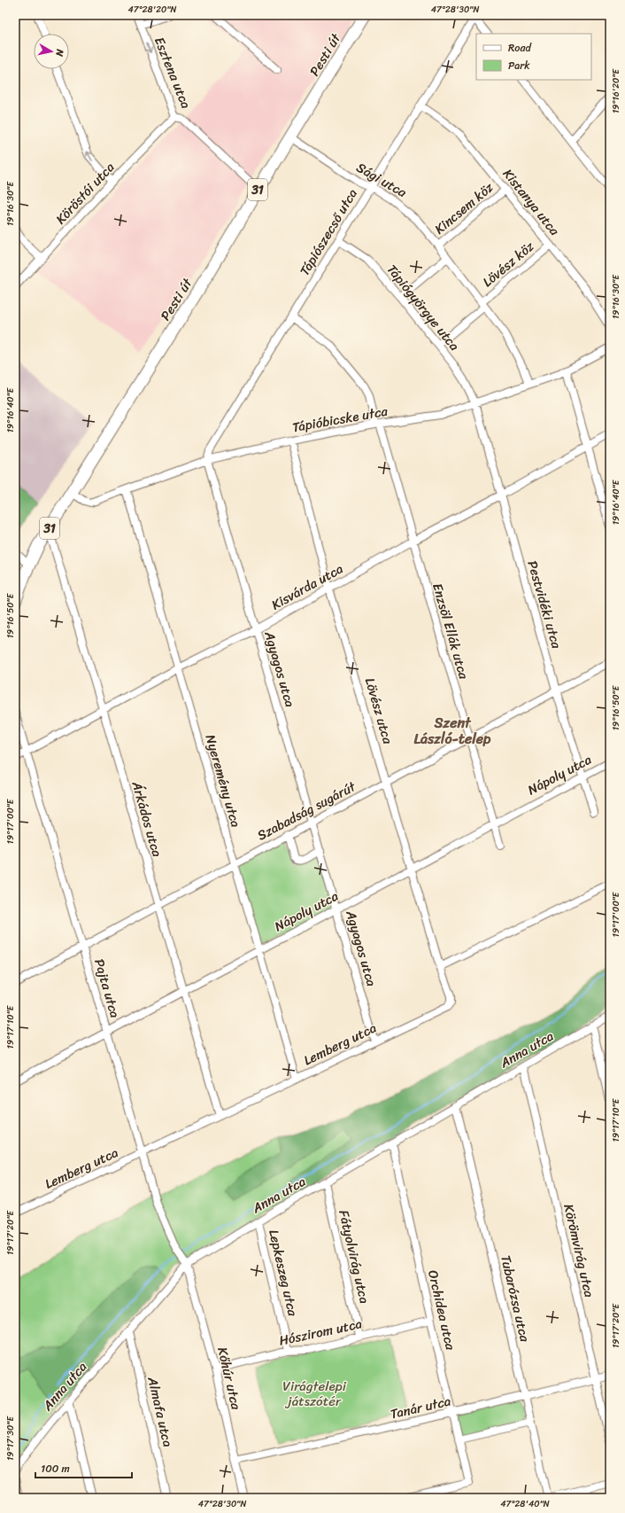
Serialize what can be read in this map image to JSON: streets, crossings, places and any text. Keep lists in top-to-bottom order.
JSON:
{
  "streets": {
    "main road": ["Pesti út", "31"],
    "street": [
      "Esztena utca",
      "Sági utca",
      "Köröstói utca",
      "Kistanya utca",
      "Kincsem köz",
      "Tápiószecső utca",
      "Lövész köz",
      "Tápiógyörgye utca",
      "Tápióbicske utca",
      "Kisvárda utca",
      "Pestvidéki utca",
      "Enzsöl Ellák utca",
      "Agyagos utca",
      "Lövész utca",
      "Nápoly utca",
      "Nyeremény utca",
      "Szabadság sugárút",
      "Árkádos utca",
      "Pajta utca",
      "Lemberg utca",
      "Anna utca",
      "Körömvirág utca",
      "Fátyolvirág utca",
      "Lepkeszeg utca",
      "Tubarózsa utca",
      "Orchidea utca",
      "Hószirom utca",
      "Kőhúr utca",
      "Tanár utca",
      "Almafa utca"
    ]
  },
  "crossings": [
    ["Pesti út", "Esztena utca"],
    ["Pesti út", "Sági utca"],
    ["Pesti út", "Tápióbicske utca"],
    ["Pesti út", "Árkádos utca"],
    ["Esztena utca", "Köröstói utca"],
    ["Sági utca", "Kincsem köz"],
    ["Sági utca", "Tápiószecső utca"],
    ["Sági utca", "Lövész köz"],
    ["Sági utca", "Tápióbicske utca"],
    ["Kistanya utca", "Kincsem köz"],
    ["Kistanya utca", "Tápiószecső utca"],
    ["Kistanya utca", "Lövész köz"],
    ["Tápiószecső utca", "Tápiógyörgye utca"],
    ["Tápiószecső utca", "Tápióbicske utca"],
    ["Tápiószecső utca", "Enzsöl Ellák utca"],
    ["Tápiószecső utca", "Agyagos utca"],
    ["Tápiógyörgye utca", "Tápióbicske utca"],
    ["Tápiógyörgye utca", "Pestvidéki utca"],
    ["Tápióbicske utca", "Pestvidéki utca"],
    ["Tápióbicske utca", "Enzsöl Ellák utca"],
    ["Tápióbicske utca", "Agyagos utca"],
    ["Tápióbicske utca", "Lövész utca"],
    ["Tápióbicske utca", "Nyeremény utca"],
    ["Kisvárda utca", "Pestvidéki utca"],
    ["Kisvárda utca", "Enzsöl Ellák utca"],
    ["Kisvárda utca", "Agyagos utca"],
    ["Kisvárda utca", "Lövész utca"],
    ["Kisvárda utca", "Nyeremény utca"],
    ["Kisvárda utca", "Árkádos utca"],
    ["Kisvárda utca", "Pajta utca"],
    ["Pestvidéki utca", "Nápoly utca"],
    ["Pestvidéki utca", "Szabadság sugárút"],
    ["Enzsöl Ellák utca", "Nápoly utca"],
    ["Enzsöl Ellák utca", "Szabadság sugárút"],
    ["Agyagos utca", "Nápoly utca"],
    ["Agyagos utca", "Szabadság sugárút"],
    ["Agyagos utca", "Lemberg utca"],
    ["Lövész utca", "Nápoly utca"],
    ["Lövész utca", "Szabadság sugárút"],
    ["Lövész utca", "Lemberg utca"],
    ["Nápoly utca", "Nyeremény utca"],
    ["Nápoly utca", "Árkádos utca"],
    ["Nápoly utca", "Pajta utca"],
    ["Nyeremény utca", "Szabadság sugárút"],
    ["Nyeremény utca", "Lemberg utca"],
    ["Szabadság sugárút", "Árkádos utca"],
    ["Szabadság sugárút", "Pajta utca"],
    ["Árkádos utca", "Lemberg utca"],
    ["Pajta utca", "Lemberg utca"],
    ["Pajta utca", "Anna utca"],
    ["Pajta utca", "Kőhúr utca"],
    ["Anna utca", "Körömvirág utca"],
    ["Anna utca", "Fátyolvirág utca"],
    ["Anna utca", "Lepkeszeg utca"],
    ["Anna utca", "Tubarózsa utca"],
    ["Anna utca", "Orchidea utca"],
    ["Anna utca", "Kőhúr utca"],
    ["Anna utca", "Almafa utca"],
    ["Körömvirág utca", "Tanár utca"],
    ["Fátyolvirág utca", "Hószirom utca"],
    ["Lepkeszeg utca", "Hószirom utca"],
    ["Tubarózsa utca", "Tanár utca"],
    ["Orchidea utca", "Hószirom utca"],
    ["Orchidea utca", "Tanár utca"],
    ["Hószirom utca", "Kőhúr utca"],
    ["Kőhúr utca", "Tanár utca"]
  ],
  "one_way": ["Esztena utca"],
  "districts": ["Szent László-telep"],
  "parks": ["Virágtelepi játszótér"],
  "legend": ["Road", "Park"],
  "scale_bar": "100 m",
  "north": "right",
  "coordinates": [
    "47°28'20\"N",
    "47°28'30\"N",
    "19°16'20\"E",
    "19°16'30\"E",
    "19°16'40\"E",
    "19°16'50\"E",
    "19°17'00\"E",
    "19°17'10\"E",
    "19°17'20\"E",
    "19°17'30\"E",
    "47°28'40\"N"
  ]
}
